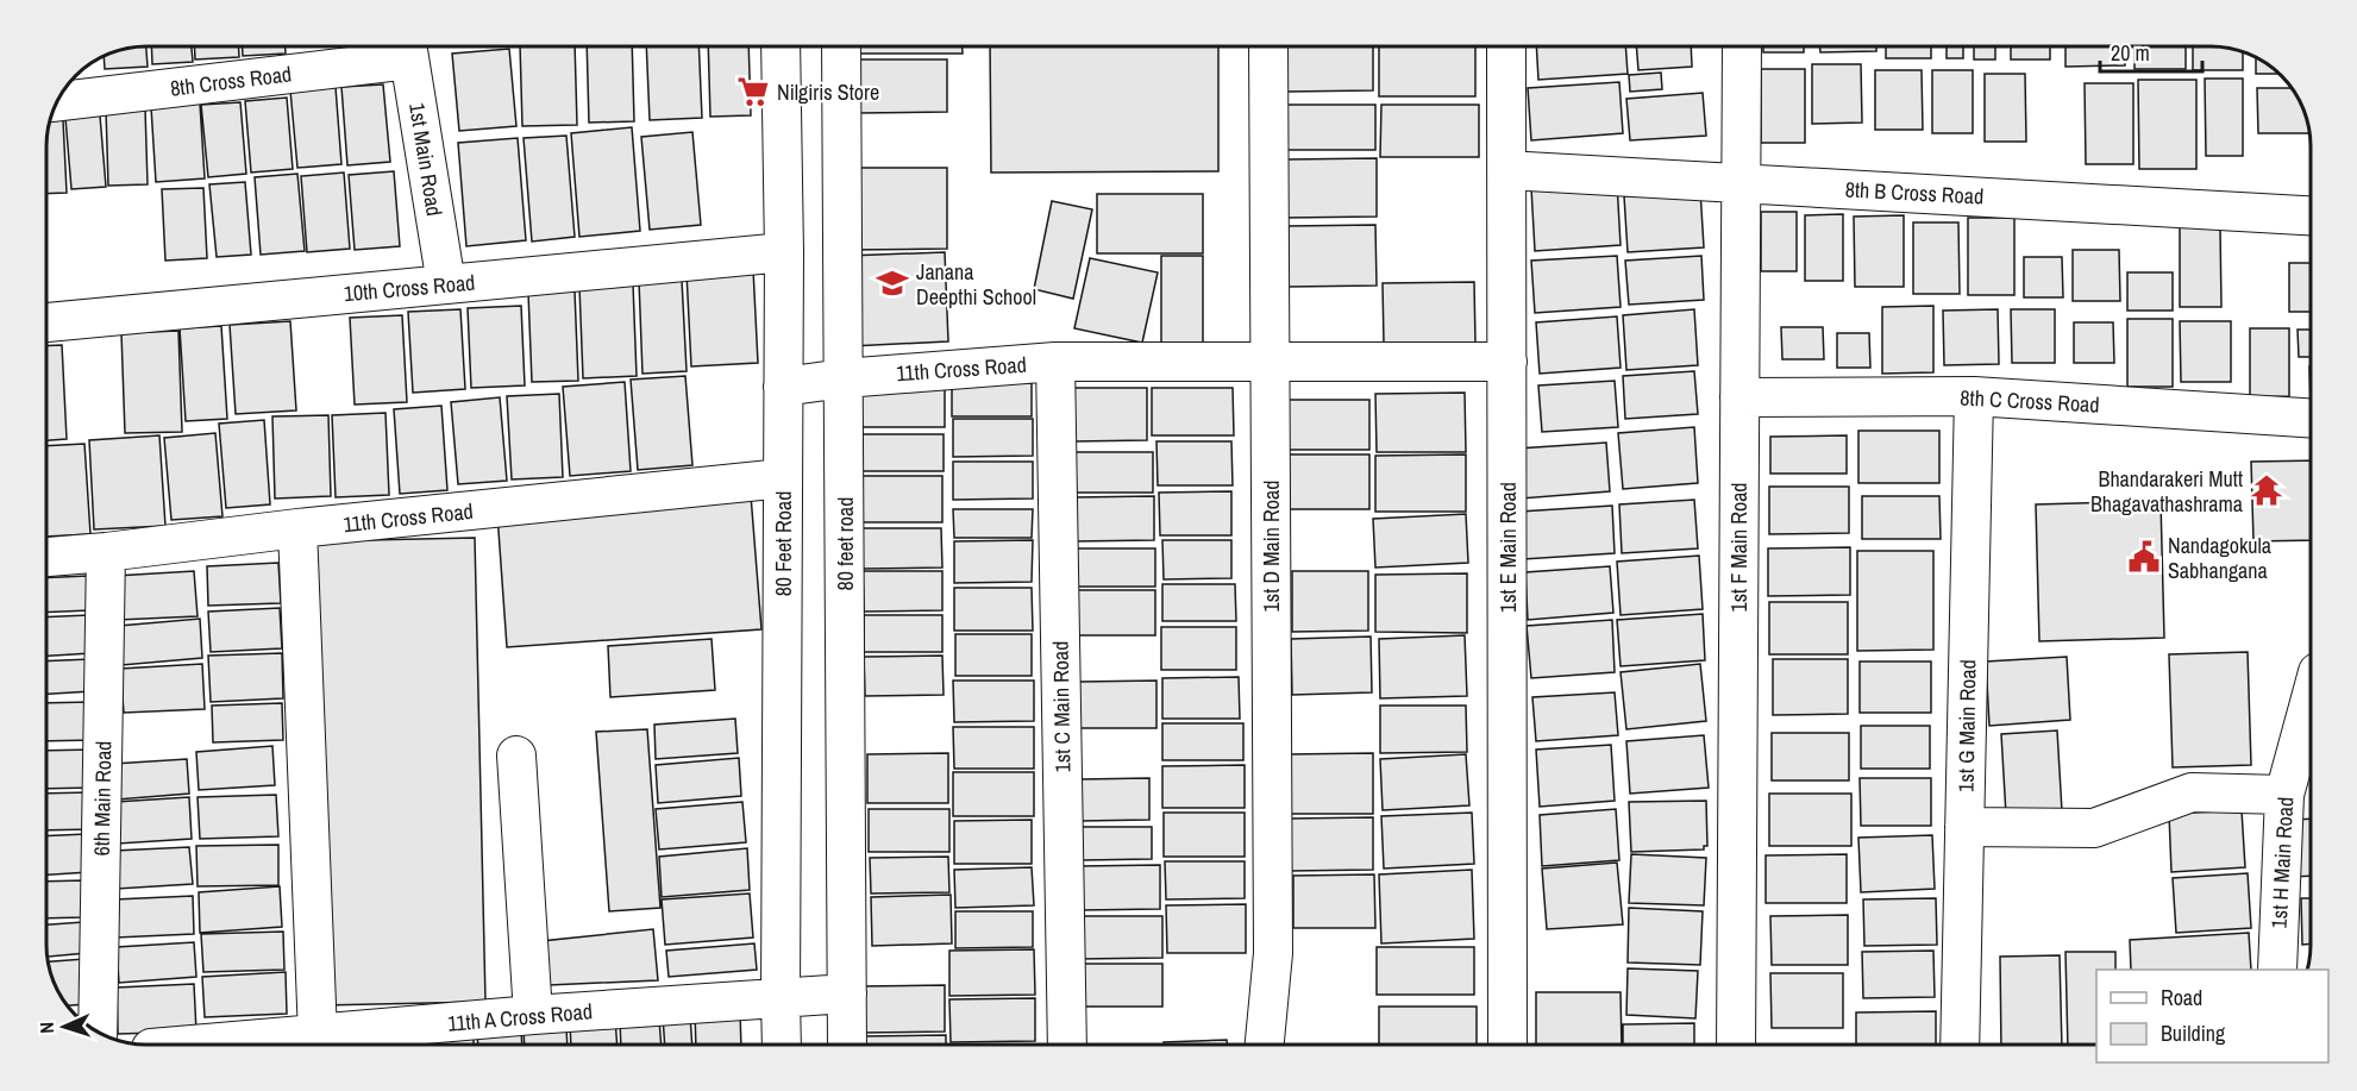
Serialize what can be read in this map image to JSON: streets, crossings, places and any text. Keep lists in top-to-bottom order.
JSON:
{
  "streets": {
    "street": [
      "8th Cross Road",
      "1st Main Road",
      "8th B Cross Road",
      "10th Cross Road",
      "11th Cross Road",
      "8th C Cross Road",
      "80 Feet Road",
      "80 feet road",
      "1st D Main Road",
      "1st E Main Road",
      "1st F Main Road",
      "1st C Main Road",
      "1st G Main Road",
      "6th Main Road",
      "1st H Main Road",
      "11th A Cross Road"
    ]
  },
  "crossings": [
    ["8th Cross Road", "1st Main Road"],
    ["1st Main Road", "10th Cross Road"],
    ["8th B Cross Road", "1st E Main Road"],
    ["8th B Cross Road", "1st F Main Road"],
    ["10th Cross Road", "80 Feet Road"],
    ["11th Cross Road", "80 Feet Road"],
    ["11th Cross Road", "80 feet road"],
    ["11th Cross Road", "1st D Main Road"],
    ["11th Cross Road", "1st E Main Road"],
    ["11th Cross Road", "1st C Main Road"],
    ["11th Cross Road", "6th Main Road"],
    ["8th C Cross Road", "1st F Main Road"],
    ["8th C Cross Road", "1st G Main Road"],
    ["80 Feet Road", "11th A Cross Road"],
    ["80 feet road", "11th A Cross Road"]
  ],
  "places": {
    "supermarket": ["Nilgiris Store"],
    "school or university": ["Janana Deepthi School"],
    "temple": ["Bhandarakeri Mutt Bhagavathashrama"],
    "public building": ["Nandagokula Sabhangana"]
  },
  "legend": ["Road", "Building"],
  "scale_bar": "20 m",
  "north": "left"
}
